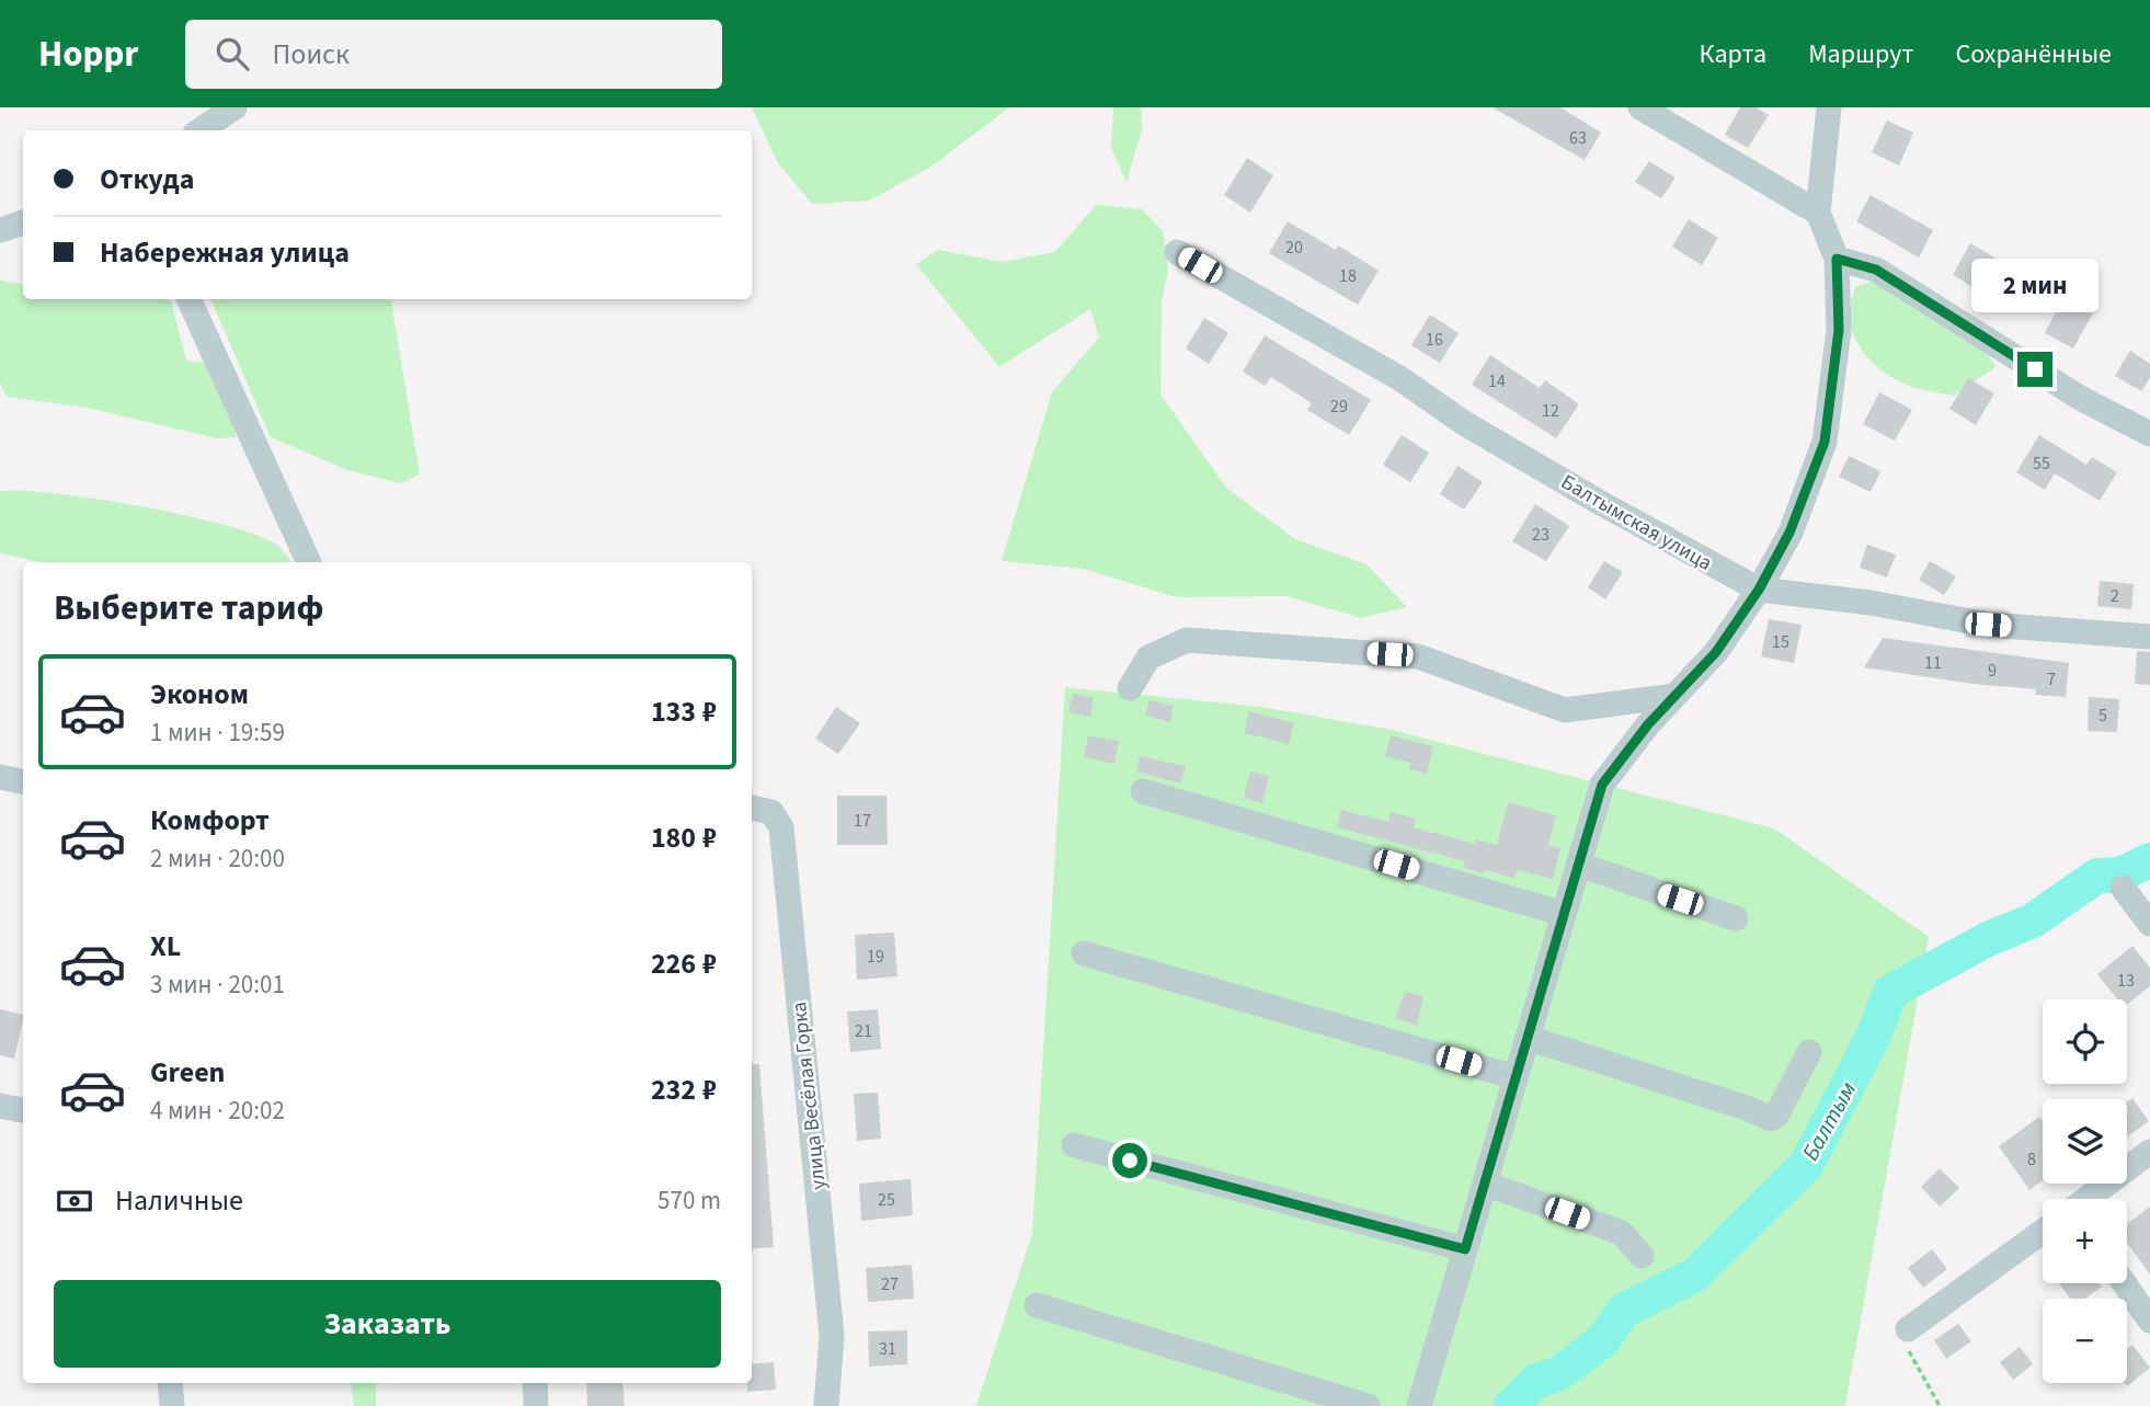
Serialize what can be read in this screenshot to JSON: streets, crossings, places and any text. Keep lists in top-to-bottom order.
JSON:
{
  "streets": {
    "street": ["Балтымская улица", "улица Весёлая Горка"]
  },
  "water": ["Балтым"],
  "house_numbers": [
    "63",
    "20",
    "18",
    "16",
    "14",
    "29",
    "12",
    "55",
    "23",
    "2",
    "15",
    "11",
    "9",
    "7",
    "5",
    "17",
    "19",
    "13",
    "21",
    "8",
    "25",
    "27",
    "31"
  ],
  "page": {
    "header": "Hoppr",
    "search": "Поиск",
    "nav": ["Карта", "Маршрут", "Сохранённые"],
    "banner": ["Откуда", "Набережная улица"],
    "bubble": "2 мин",
    "heading": "Выберите тариф",
    "list": [
      {
        "name": "Эконом",
        "note": "1 мин · 19:59",
        "value": "133 ₽"
      },
      {
        "name": "Комфорт",
        "note": "2 мин · 20:00",
        "value": "180 ₽"
      },
      {
        "name": "XL",
        "note": "3 мин · 20:01",
        "value": "226 ₽"
      },
      {
        "name": "Green",
        "note": "4 мин · 20:02",
        "value": "232 ₽"
      }
    ],
    "map_buttons": ["+", "−"],
    "pay": ["Наличные", "570 m"],
    "buttons": "Заказать"
  }
}
